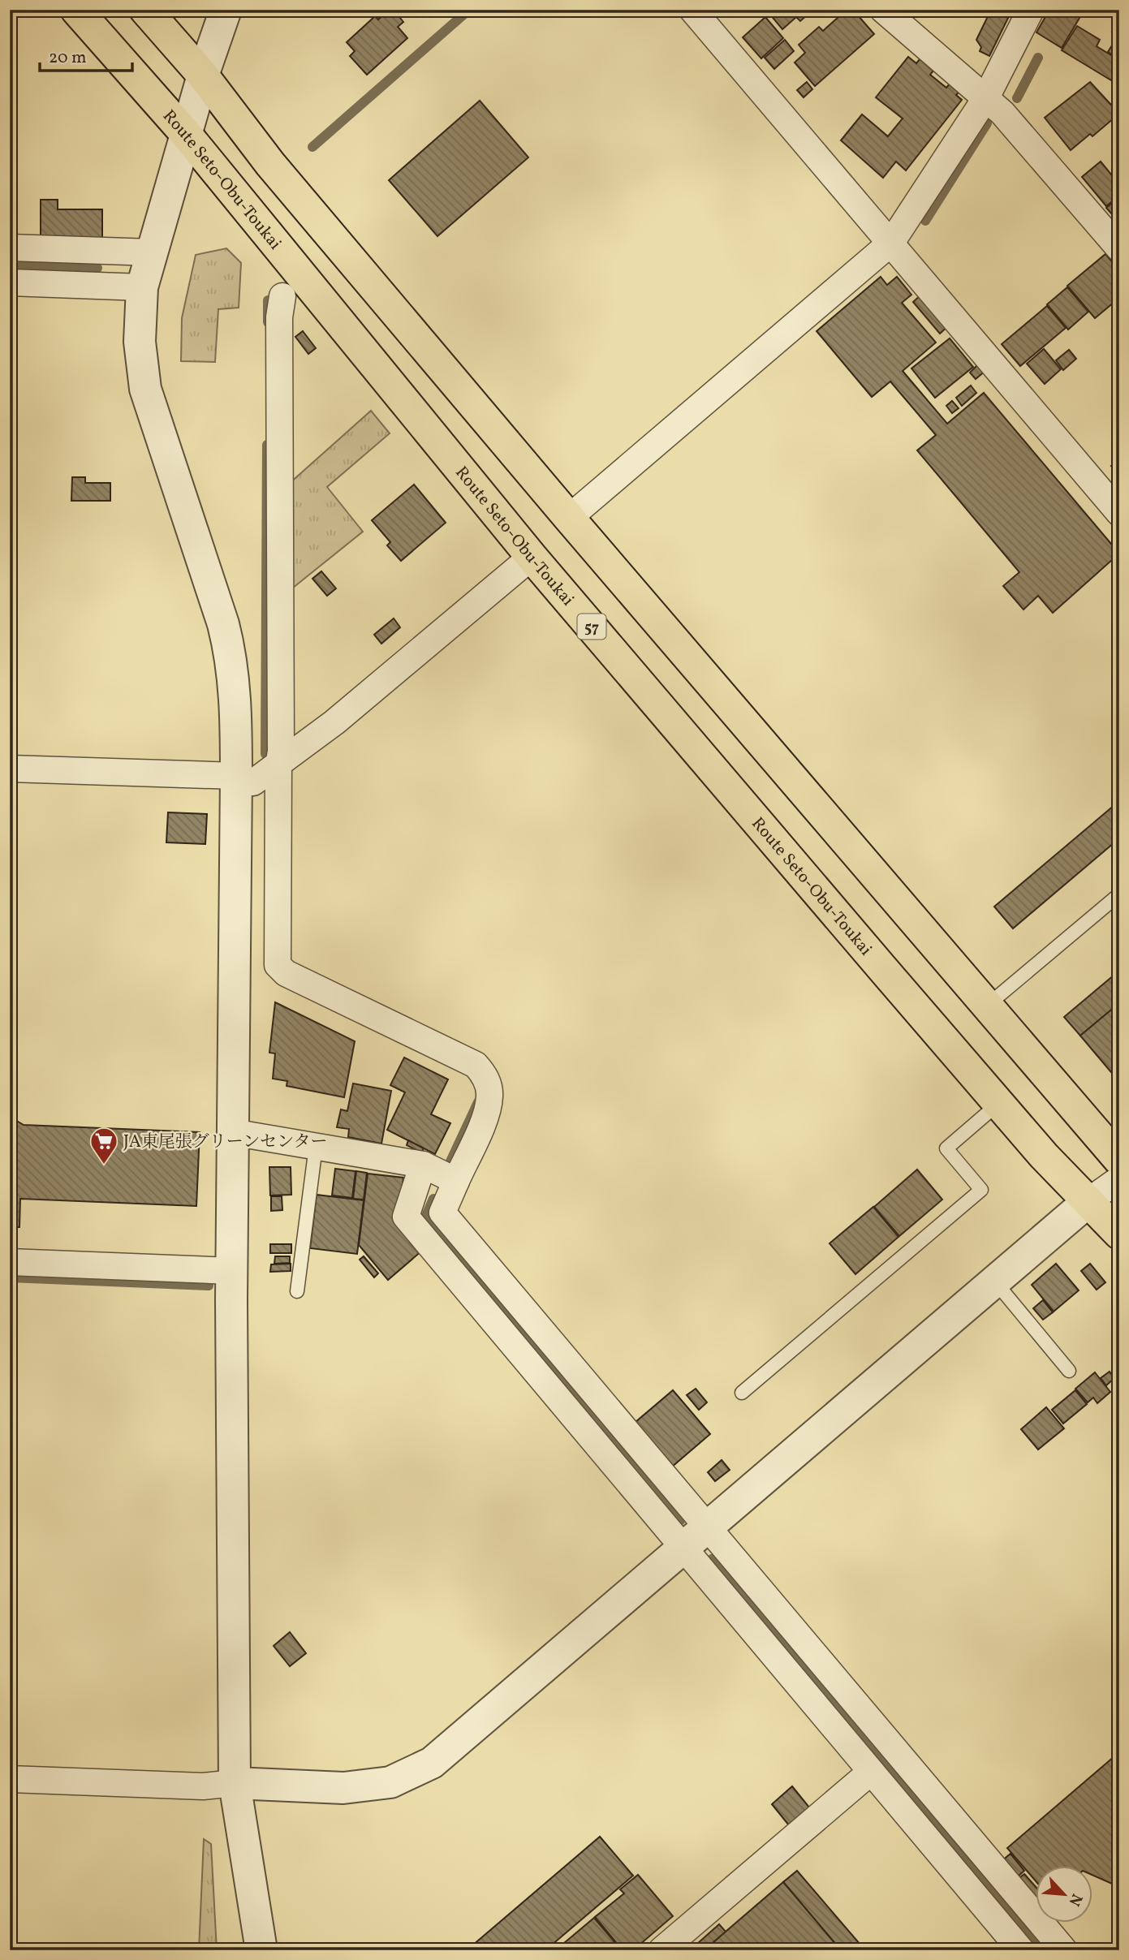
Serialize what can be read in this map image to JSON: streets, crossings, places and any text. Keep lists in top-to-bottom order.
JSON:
{
  "streets": {
    "main road": ["Route Seto-Obu-Toukai", "57"]
  },
  "places": {
    "supermarket": ["JA東尾張グリーンセンター"]
  },
  "scale_bar": "20 m",
  "north": "bottom right"
}
